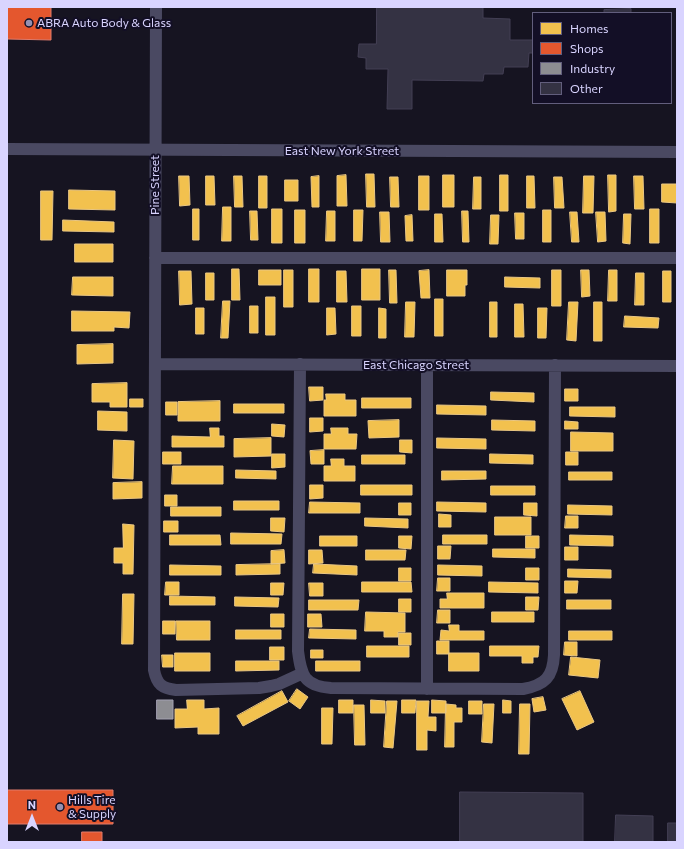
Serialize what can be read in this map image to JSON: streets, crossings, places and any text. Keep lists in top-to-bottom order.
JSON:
{
  "streets": {
    "street": ["East New York Street", "Pine Street", "East Chicago Street"]
  },
  "crossings": [
    ["East New York Street", "Pine Street"],
    ["Pine Street", "East Chicago Street"]
  ],
  "places": ["ABRA Auto Body & Glass", "Hills Tire & Supply"],
  "legend": [
    "Homes",
    "Shops",
    "Industry",
    "Other"
  ],
  "north": "top"
}
